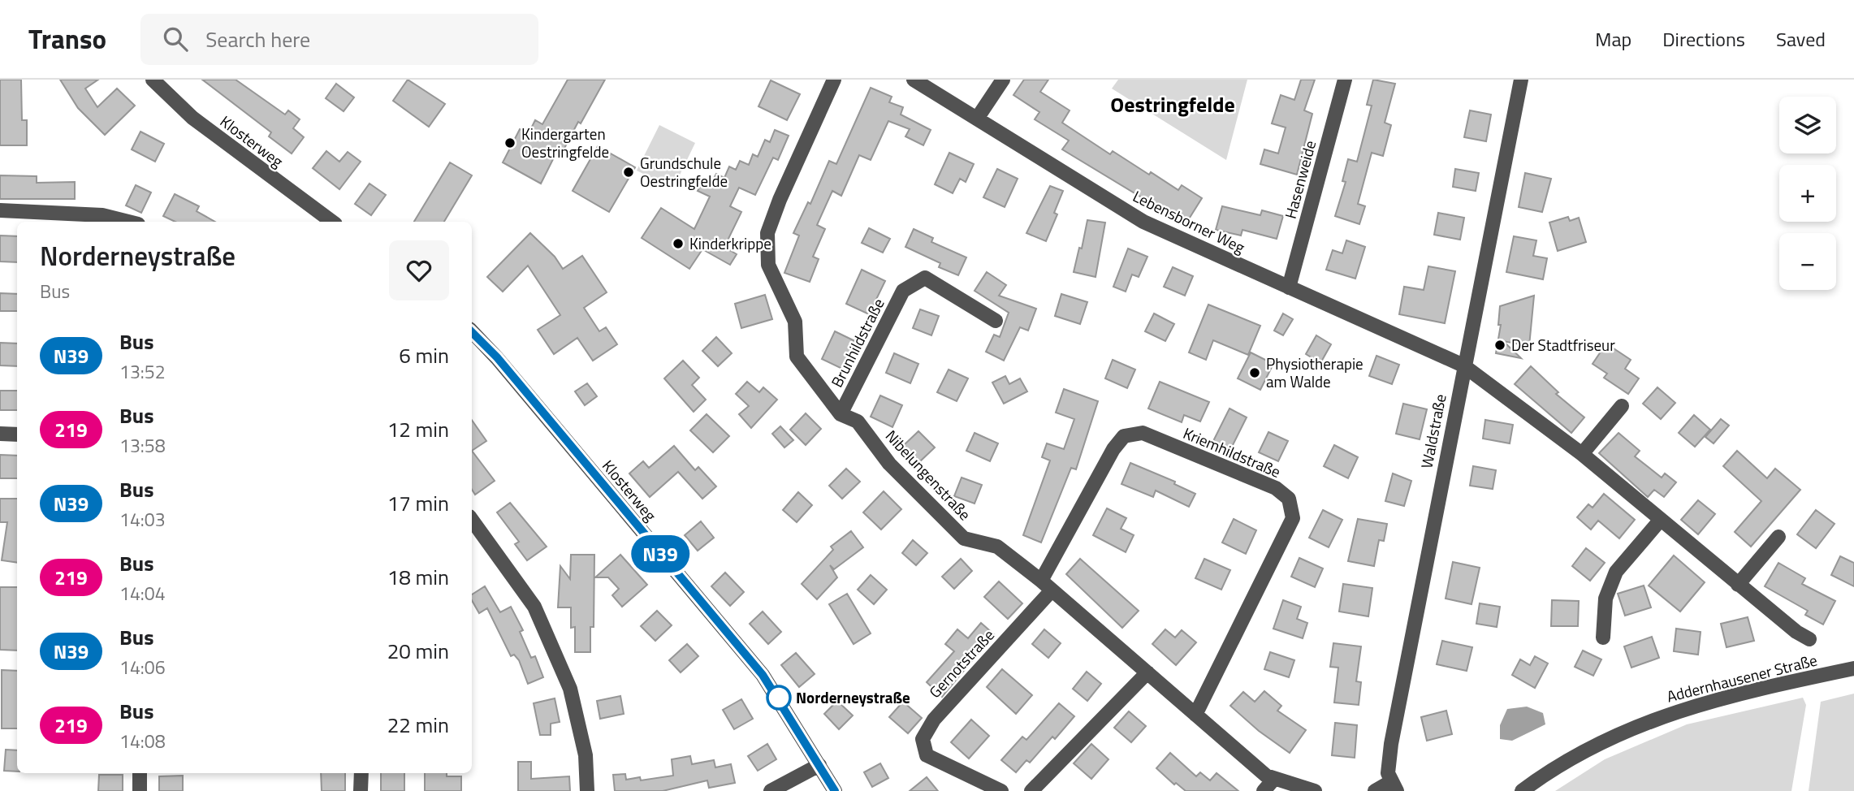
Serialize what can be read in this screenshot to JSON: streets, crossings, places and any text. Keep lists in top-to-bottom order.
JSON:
{
  "streets": {
    "street": [
      "Klosterweg",
      "Hasenweide",
      "Lebensborner Weg",
      "Brunhildstraße",
      "Waldstraße",
      "Kriemhildstraße",
      "Nibelungenstraße",
      "Gernotstraße",
      "Addernhausener Straße"
    ]
  },
  "crossings": [
    ["Hasenweide", "Lebensborner Weg"],
    ["Lebensborner Weg", "Waldstraße"],
    ["Brunhildstraße", "Nibelungenstraße"],
    ["Kriemhildstraße", "Nibelungenstraße"],
    ["Kriemhildstraße", "Gernotstraße"],
    ["Nibelungenstraße", "Gernotstraße"]
  ],
  "districts": ["Oestringfelde"],
  "places": [
    "Kindergarten Oestringfelde",
    "Grundschule Oestringfelde",
    "Kinderkrippe",
    "Der Stadtfriseur",
    "Physiotherapie am Walde",
    "Norderneystraße"
  ],
  "lines": ["bus line N39"],
  "page": {
    "header": "Transo",
    "search": "Search here",
    "nav": ["Map", "Directions", "Saved"],
    "on_map": "N39",
    "map_buttons": ["+", "−"],
    "heading": ["Norderneystraße", "Bus"],
    "list": [
      {
        "mark": "N39",
        "name": "Bus",
        "note": "13:52",
        "value": "6 min"
      },
      {
        "mark": "219",
        "name": "Bus",
        "note": "13:58",
        "value": "12 min"
      },
      {
        "mark": "N39",
        "name": "Bus",
        "note": "14:03",
        "value": "17 min"
      },
      {
        "mark": "219",
        "name": "Bus",
        "note": "14:04",
        "value": "18 min"
      },
      {
        "mark": "N39",
        "name": "Bus",
        "note": "14:06",
        "value": "20 min"
      },
      {
        "mark": "219",
        "name": "Bus",
        "note": "14:08",
        "value": "22 min"
      }
    ]
  }
}
